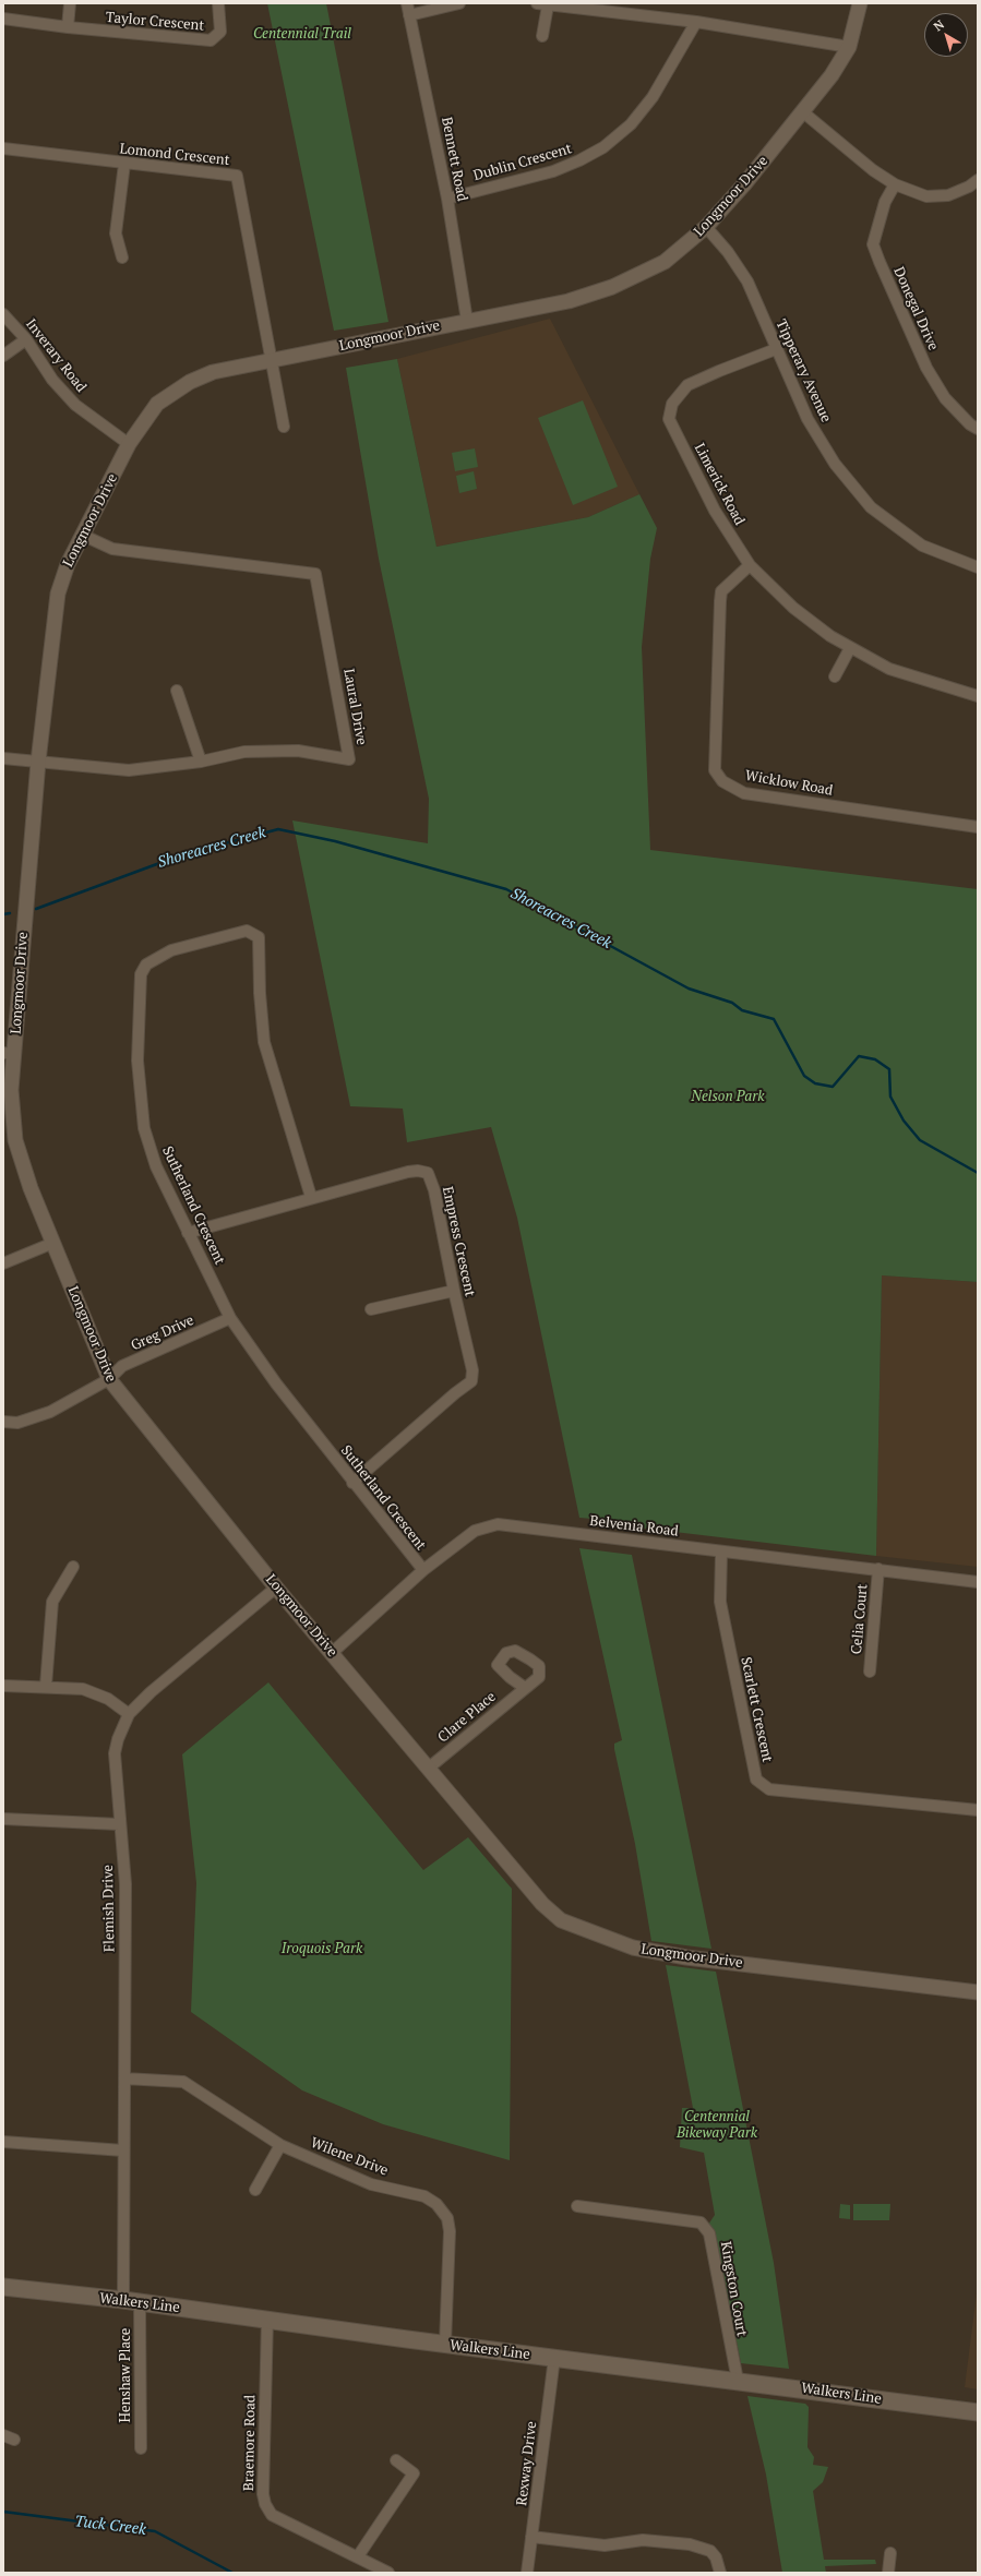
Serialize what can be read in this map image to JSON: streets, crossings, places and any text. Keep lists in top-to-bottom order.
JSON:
{
  "streets": {
    "main road": ["Walkers Line"],
    "street": [
      "Taylor Crescent",
      "Lomond Crescent",
      "Bennett Road",
      "Dublin Crescent",
      "Longmoor Drive",
      "Donegal Drive",
      "Inverary Road",
      "Tipperary Avenue",
      "Limerick Road",
      "Laural Drive",
      "Wicklow Road",
      "Sutherland Crescent",
      "Empress Crescent",
      "Greg Drive",
      "Belvenia Road",
      "Celia Court",
      "Scarlett Crescent",
      "Clare Place",
      "Flemish Drive",
      "Wilene Drive",
      "Kingston Court",
      "Henshaw Place",
      "Braemore Road",
      "Rexway Drive"
    ]
  },
  "crossings": [
    ["Lomond Crescent", "Longmoor Drive"],
    ["Bennett Road", "Dublin Crescent"],
    ["Bennett Road", "Longmoor Drive"],
    ["Longmoor Drive", "Inverary Road"],
    ["Longmoor Drive", "Tipperary Avenue"],
    ["Longmoor Drive", "Laural Drive"],
    ["Longmoor Drive", "Greg Drive"],
    ["Longmoor Drive", "Belvenia Road"],
    ["Longmoor Drive", "Clare Place"],
    ["Longmoor Drive", "Flemish Drive"],
    ["Tipperary Avenue", "Limerick Road"],
    ["Limerick Road", "Wicklow Road"],
    ["Sutherland Crescent", "Empress Crescent"],
    ["Sutherland Crescent", "Greg Drive"],
    ["Sutherland Crescent", "Belvenia Road"],
    ["Belvenia Road", "Celia Court"],
    ["Belvenia Road", "Scarlett Crescent"],
    ["Flemish Drive", "Wilene Drive"],
    ["Flemish Drive", "Walkers Line"],
    ["Flemish Drive", "Henshaw Place"],
    ["Wilene Drive", "Walkers Line"],
    ["Kingston Court", "Walkers Line"],
    ["Walkers Line", "Henshaw Place"],
    ["Walkers Line", "Braemore Road"],
    ["Walkers Line", "Rexway Drive"]
  ],
  "water": ["Shoreacres Creek", "Tuck Creek"],
  "parks": [
    "Centennial Trail",
    "Nelson Park",
    "Iroquois Park",
    "Centennial Bikeway Park"
  ],
  "north": "top left"
}
